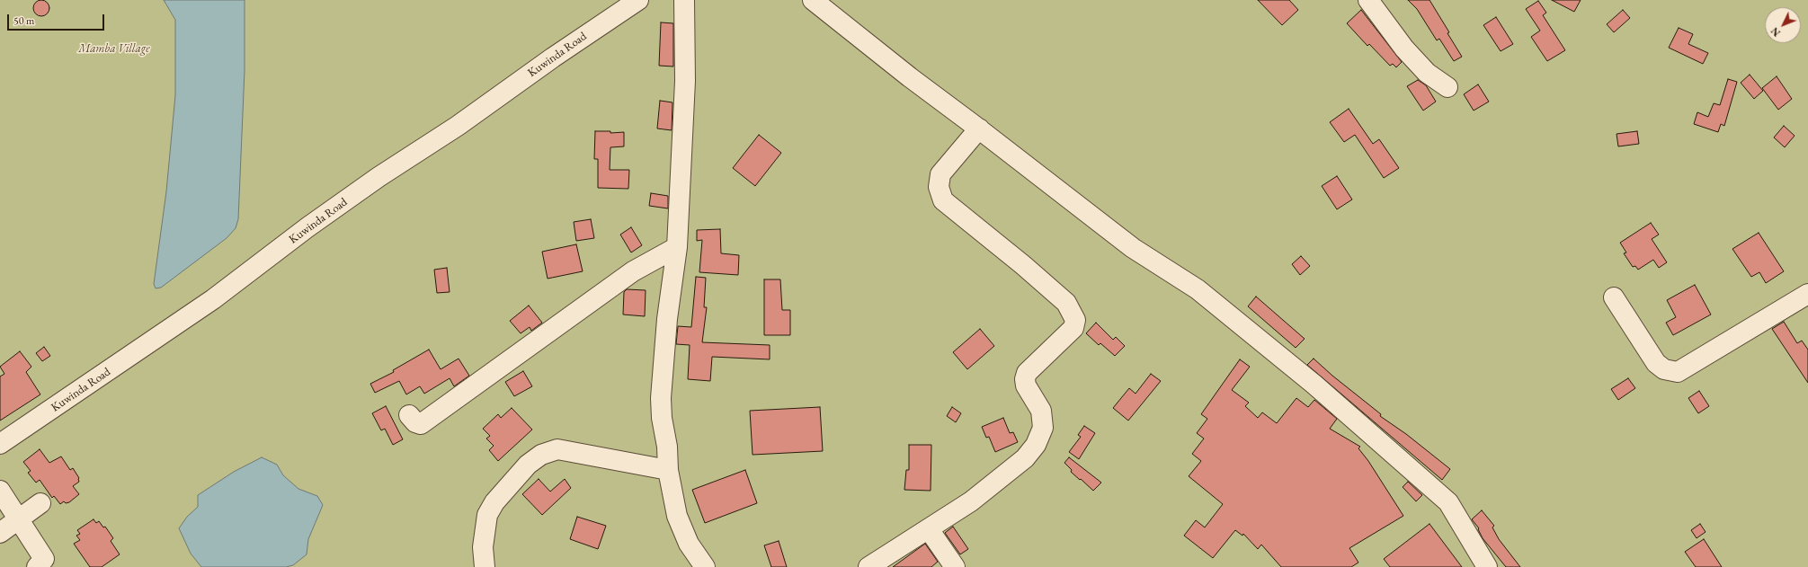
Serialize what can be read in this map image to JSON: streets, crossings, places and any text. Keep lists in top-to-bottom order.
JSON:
{
  "streets": {
    "street": ["Kuwinda Road"]
  },
  "parks": ["Mamba Village"],
  "scale_bar": "50 m",
  "north": "bottom left"
}
